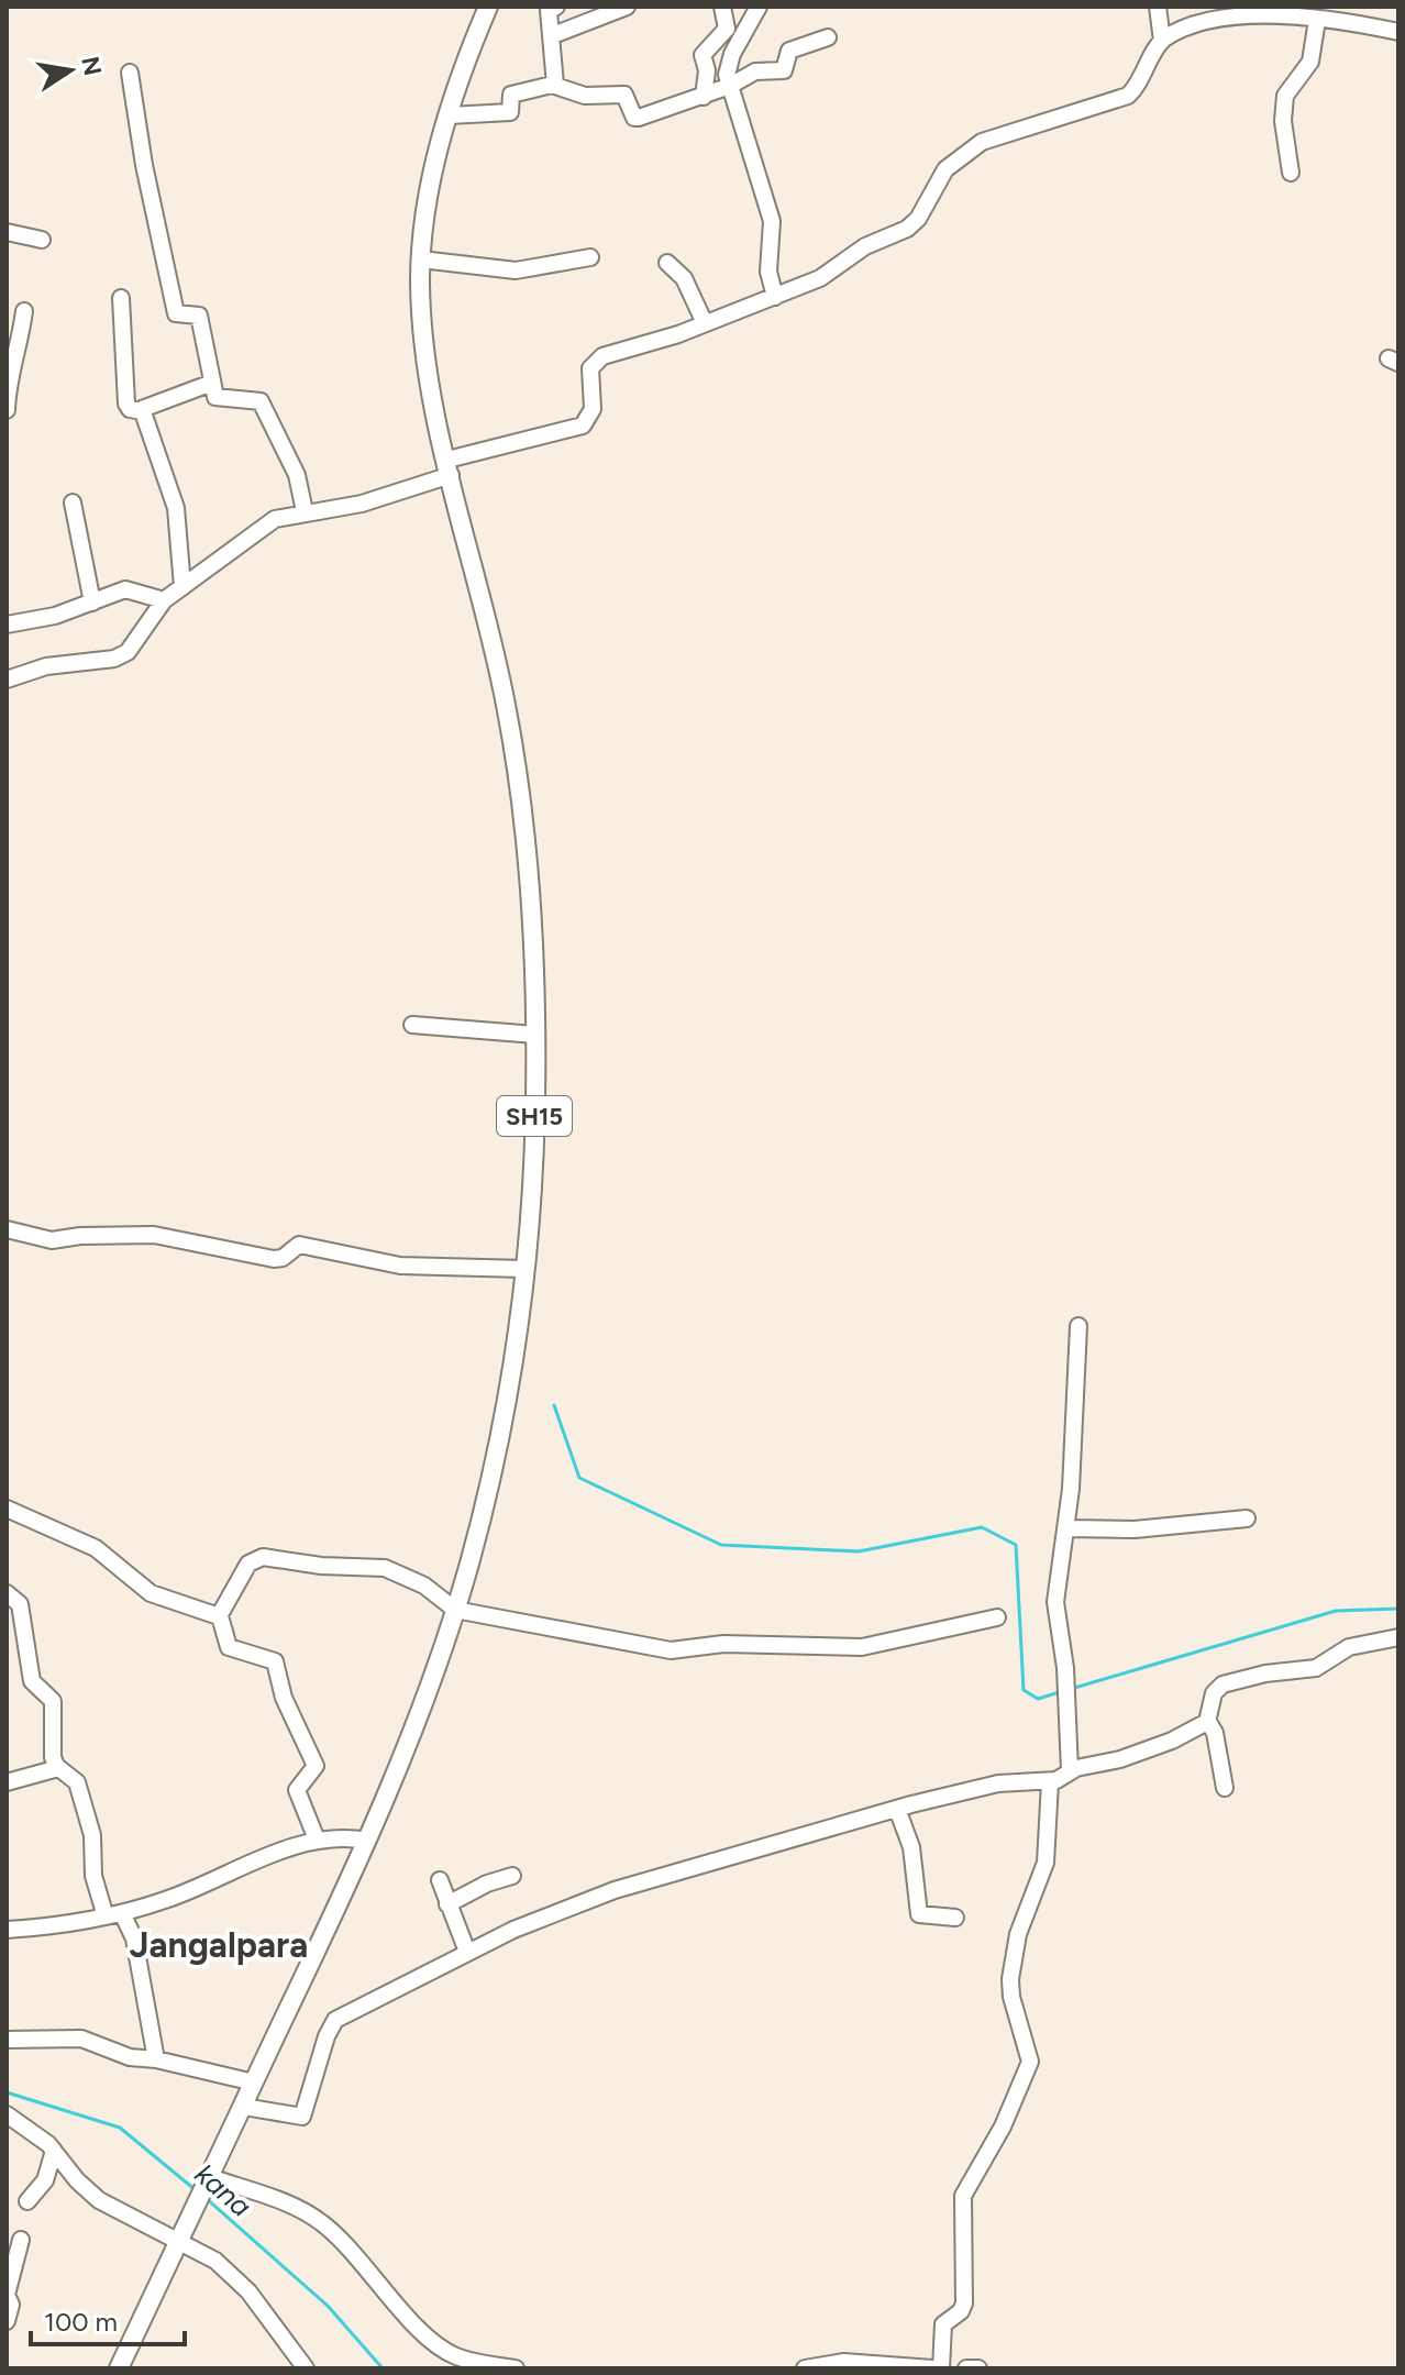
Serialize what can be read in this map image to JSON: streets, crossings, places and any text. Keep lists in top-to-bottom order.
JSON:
{
  "streets": {
    "main road": ["SH15"]
  },
  "districts": ["Jangalpara"],
  "water": ["kana"],
  "scale_bar": "100 m",
  "north": "right"
}
